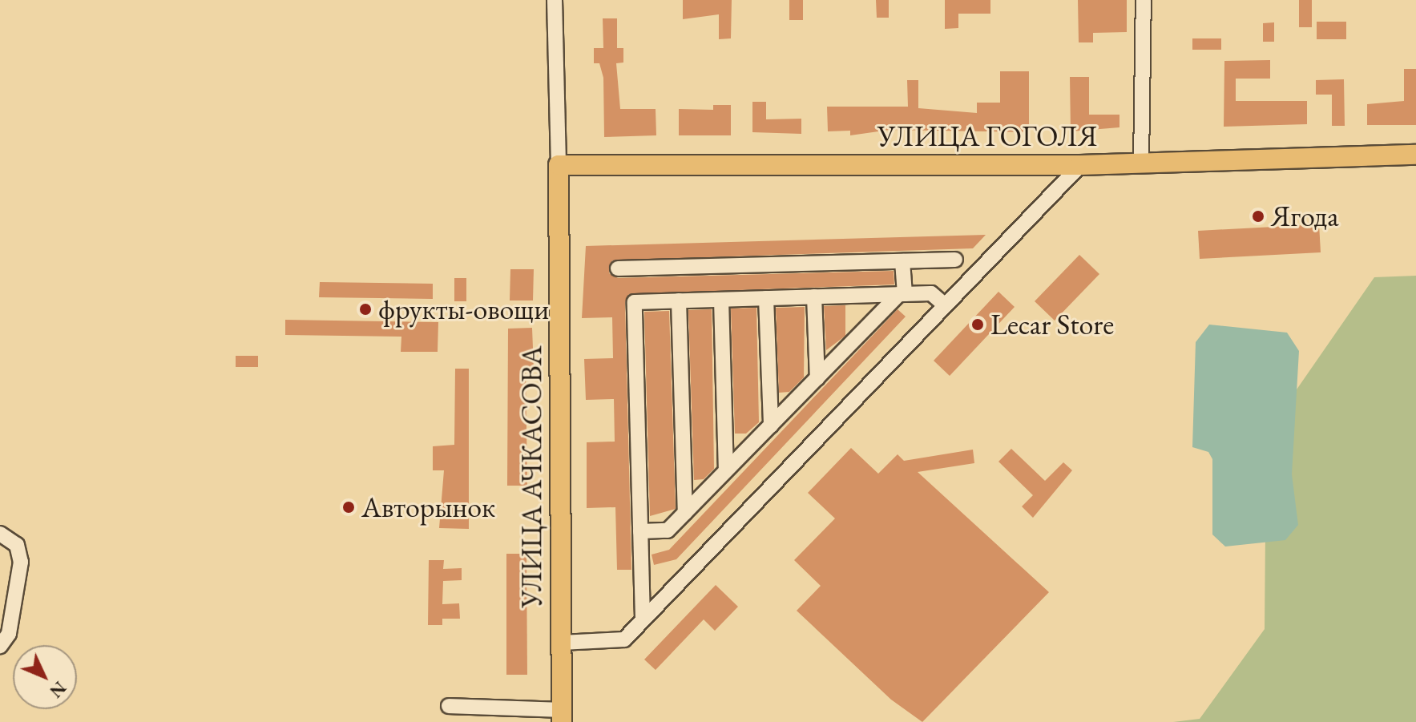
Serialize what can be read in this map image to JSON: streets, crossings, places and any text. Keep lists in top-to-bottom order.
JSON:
{
  "streets": {
    "main road": ["УЛИЦА ГОГОЛЯ", "УЛИЦА АЧКАСОВА"]
  },
  "crossings": [
    ["УЛИЦА ГОГОЛЯ", "УЛИЦА АЧКАСОВА"]
  ],
  "places": [
    "Ягода",
    "фрукты-овощи",
    "Lecar Store",
    "Авторынок"
  ],
  "north": "bottom right"
}
